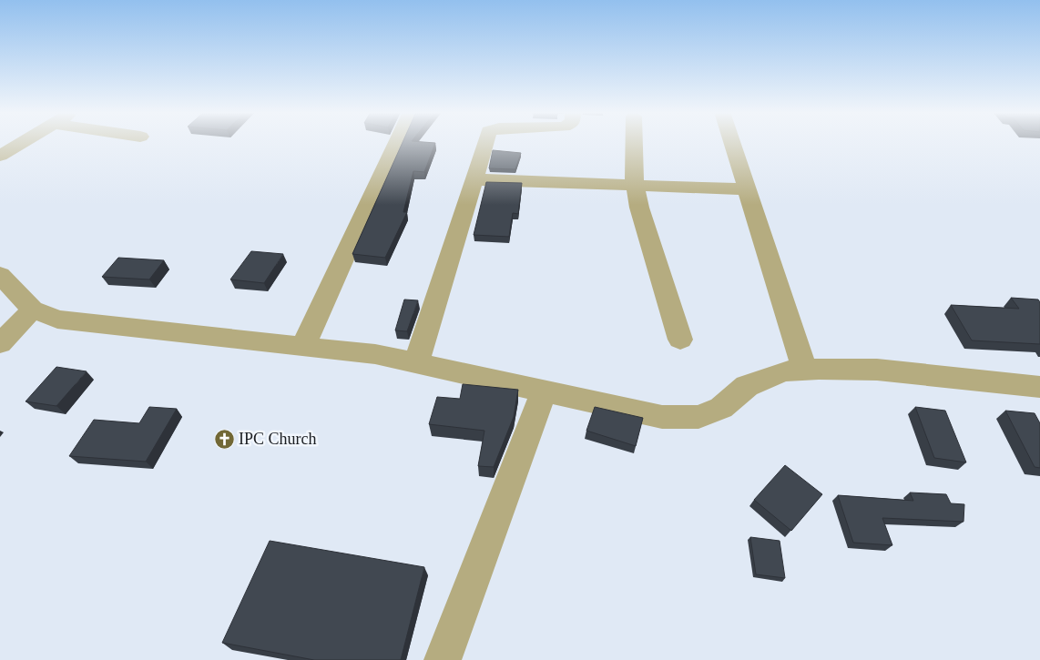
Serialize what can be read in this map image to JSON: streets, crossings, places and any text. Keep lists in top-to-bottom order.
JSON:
{
  "places": {
    "church": ["IPC Church"]
  }
}
